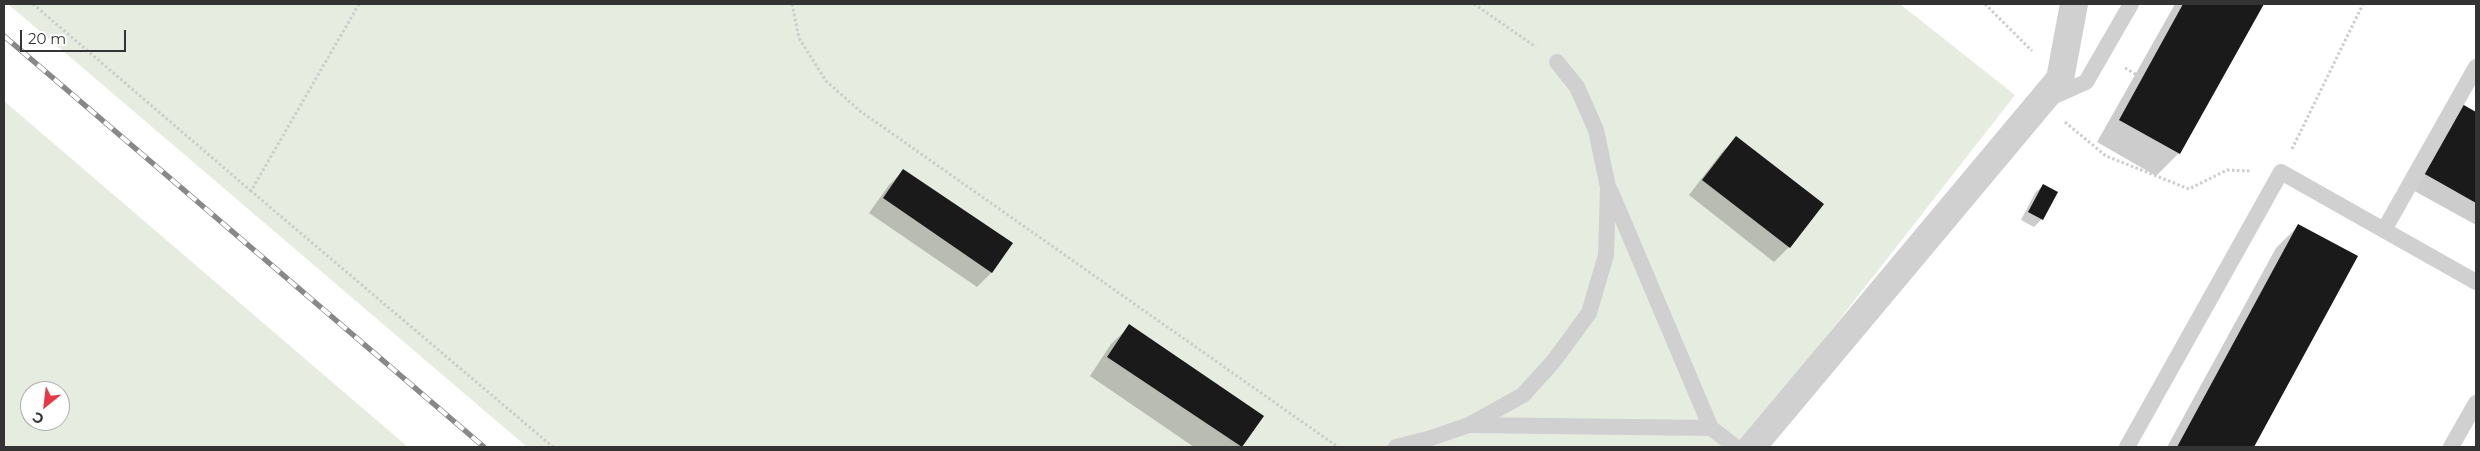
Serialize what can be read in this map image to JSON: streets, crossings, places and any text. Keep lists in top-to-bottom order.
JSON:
{
  "scale_bar": "20 m",
  "north": "bottom left"
}
